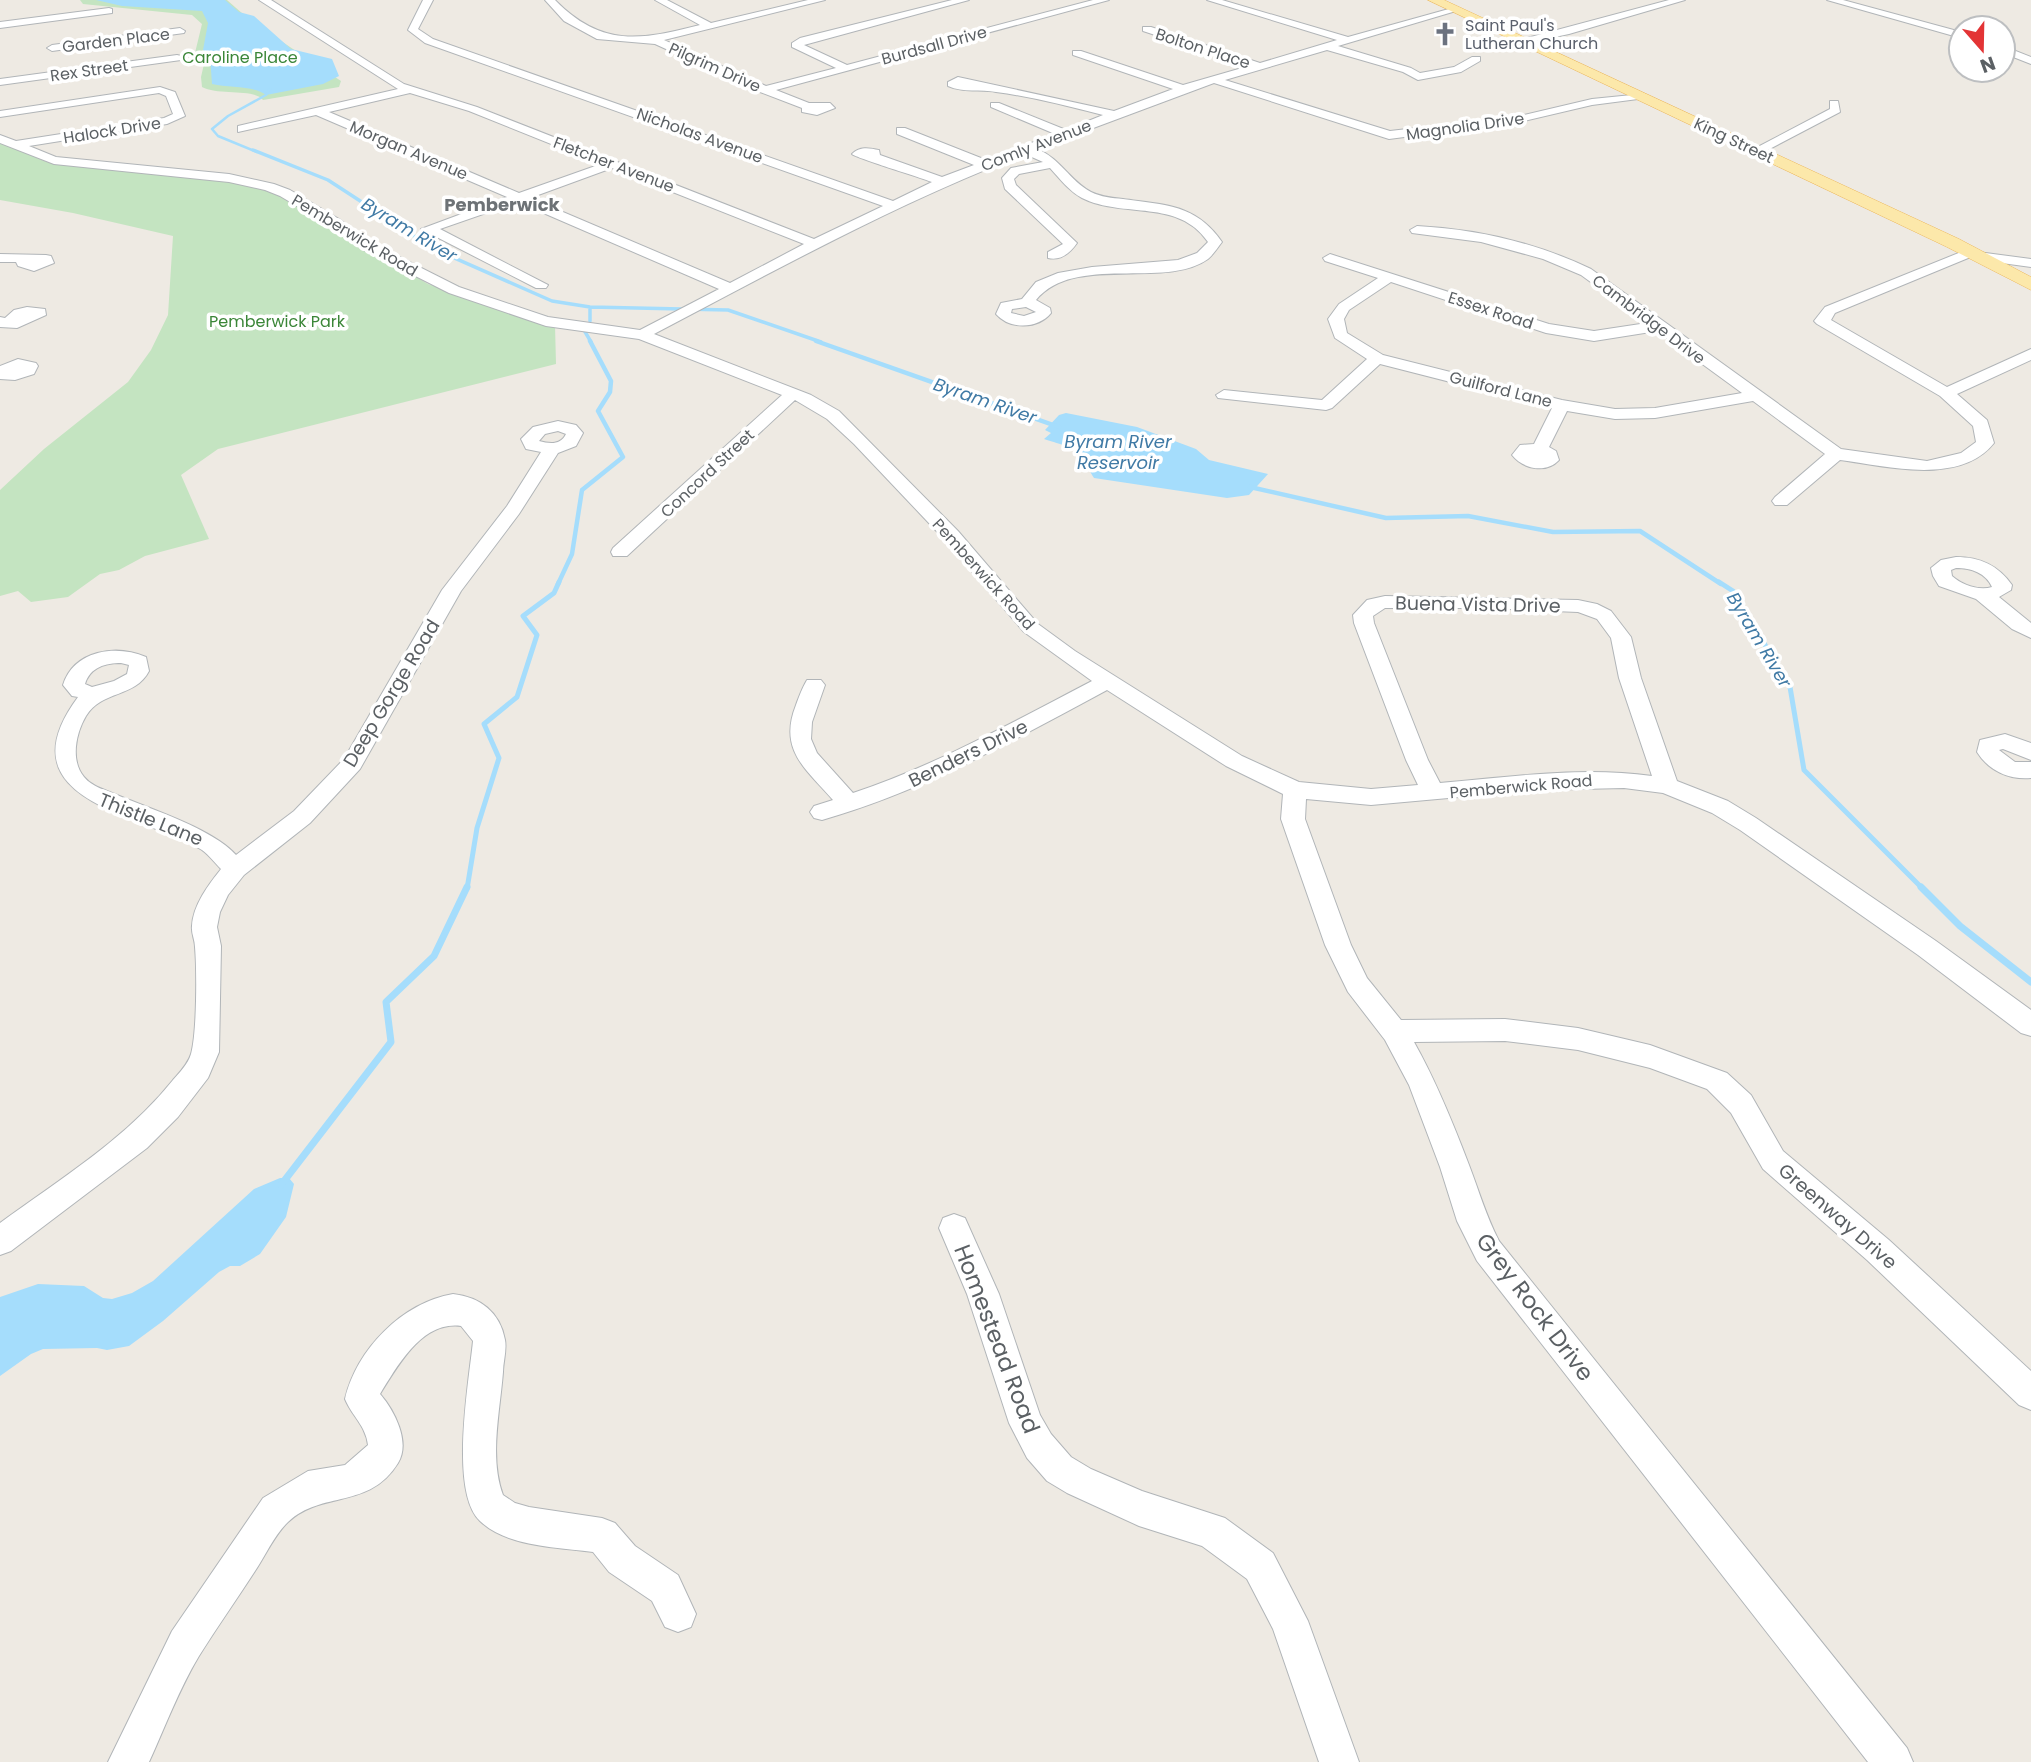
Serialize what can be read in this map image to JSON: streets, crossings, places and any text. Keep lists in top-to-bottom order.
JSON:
{
  "streets": {
    "main road": ["King Street"],
    "street": [
      "Garden Place",
      "Burdsall Drive",
      "Bolton Place",
      "Pilgrim Drive",
      "Rex Street",
      "Magnolia Drive",
      "Halock Drive",
      "Nicholas Avenue",
      "Comly Avenue",
      "Morgan Avenue",
      "Fletcher Avenue",
      "Pemberwick Road",
      "Essex Road",
      "Cambridge Drive",
      "Guilford Lane",
      "Concord Street",
      "Buena Vista Drive",
      "Deep Gorge Road",
      "Benders Drive",
      "Thistle Lane",
      "Greenway Drive",
      "Grey Rock Drive",
      "Homestead Road"
    ]
  },
  "crossings": [
    ["Burdsall Drive", "Pilgrim Drive"],
    ["Bolton Place", "Comly Avenue"],
    ["Magnolia Drive", "King Street"],
    ["Magnolia Drive", "Comly Avenue"],
    ["Halock Drive", "Pemberwick Road"],
    ["Nicholas Avenue", "Comly Avenue"],
    ["King Street", "Comly Avenue"],
    ["Comly Avenue", "Morgan Avenue"],
    ["Comly Avenue", "Fletcher Avenue"],
    ["Comly Avenue", "Pemberwick Road"],
    ["Pemberwick Road", "Concord Street"],
    ["Pemberwick Road", "Buena Vista Drive"],
    ["Pemberwick Road", "Benders Drive"],
    ["Pemberwick Road", "Grey Rock Drive"],
    ["Essex Road", "Cambridge Drive"],
    ["Essex Road", "Guilford Lane"],
    ["Cambridge Drive", "Guilford Lane"],
    ["Deep Gorge Road", "Thistle Lane"],
    ["Greenway Drive", "Grey Rock Drive"]
  ],
  "districts": ["Pemberwick"],
  "water": ["Byram River", "Byram River Reservoir"],
  "parks": ["Caroline Place", "Pemberwick Park"],
  "places": {
    "church": ["Saint Paul's Lutheran Church"]
  },
  "north": "bottom"
}
